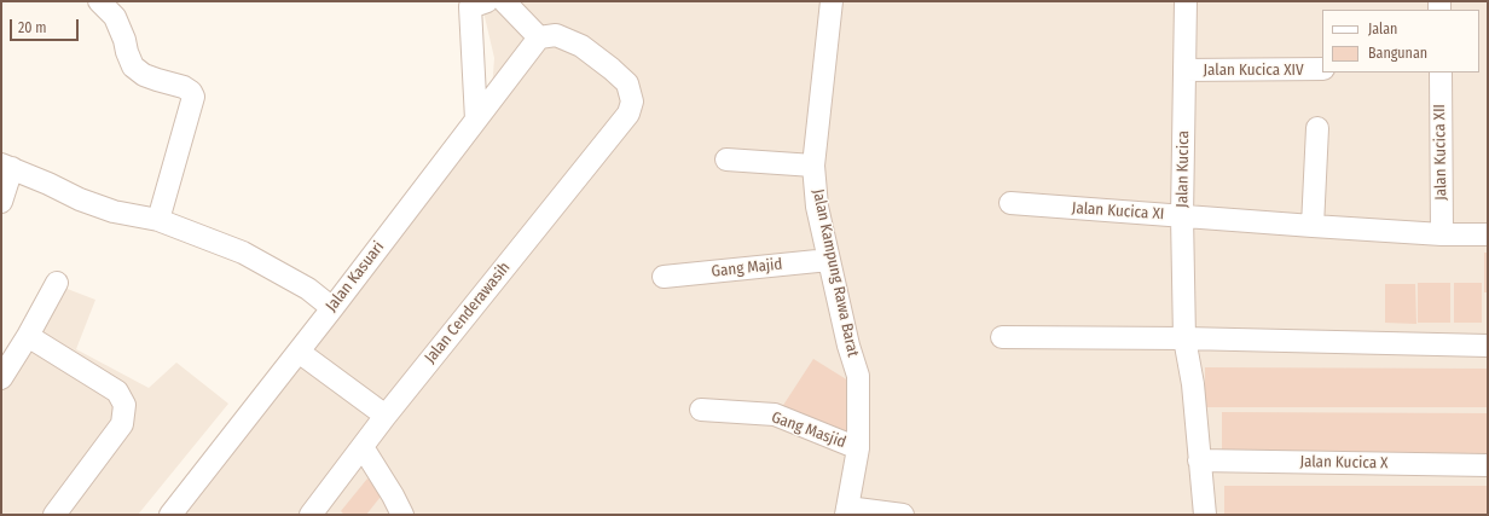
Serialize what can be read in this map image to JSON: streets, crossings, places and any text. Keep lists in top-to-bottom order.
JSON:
{
  "streets": {
    "street": [
      "Jalan Kucica XIV",
      "Jalan Kucica XII",
      "Jalan Kucica",
      "Jalan Kucica XI",
      "Gang Majid",
      "Jalan Kampung Rawa Barat",
      "Jalan Kasuari",
      "Jalan Cenderawasih",
      "Gang Masjid",
      "Jalan Kucica X"
    ]
  },
  "crossings": [
    ["Jalan Kucica XIV", "Jalan Kucica"],
    ["Jalan Kucica XII", "Jalan Kucica XI"],
    ["Jalan Kucica", "Jalan Kucica XI"],
    ["Jalan Kucica", "Jalan Kucica X"],
    ["Gang Majid", "Jalan Kampung Rawa Barat"],
    ["Jalan Kampung Rawa Barat", "Gang Masjid"],
    ["Jalan Kasuari", "Jalan Cenderawasih"]
  ],
  "legend": ["Jalan", "Bangunan"],
  "scale_bar": "20 m"
}
